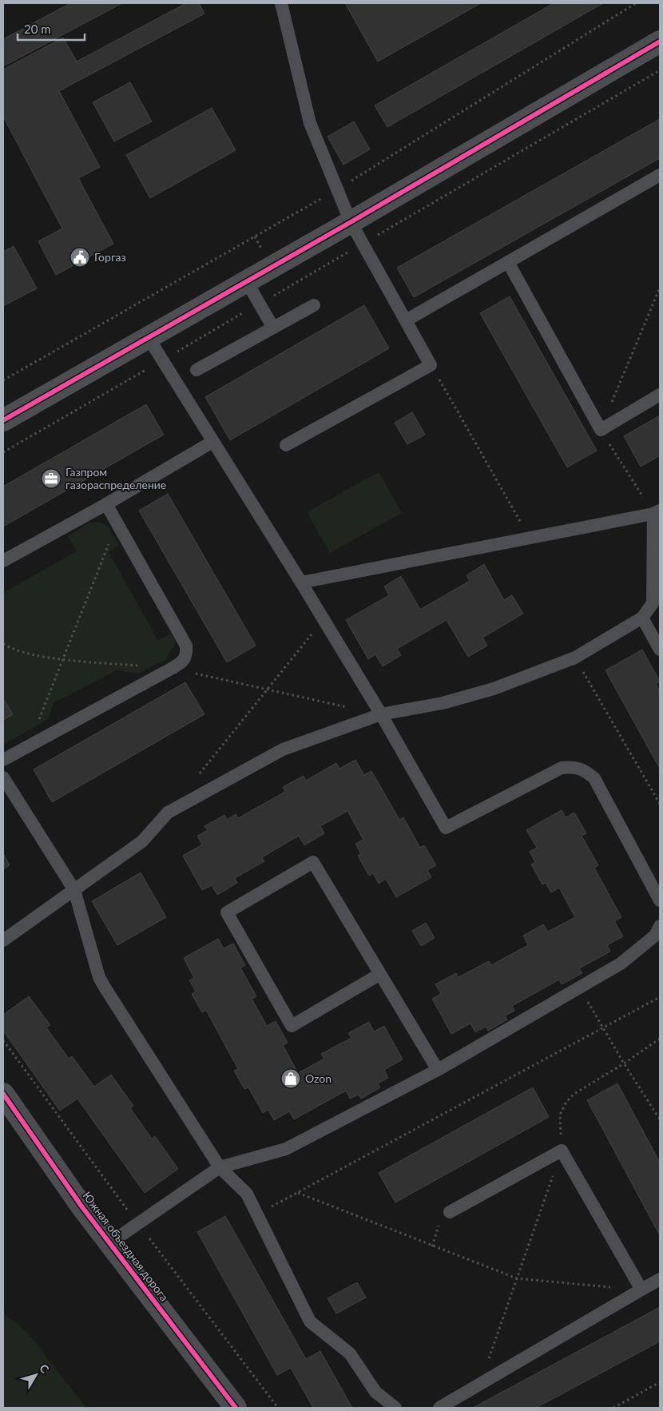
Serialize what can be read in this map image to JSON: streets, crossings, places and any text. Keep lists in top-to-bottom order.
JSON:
{
  "streets": {
    "street": ["Южная объездная дорога"]
  },
  "places": {
    "public building": ["Горгаз"],
    "office": ["Газпром газораспределение"],
    "shop": ["Ozon"]
  },
  "scale_bar": "20 m",
  "north": "top right"
}
